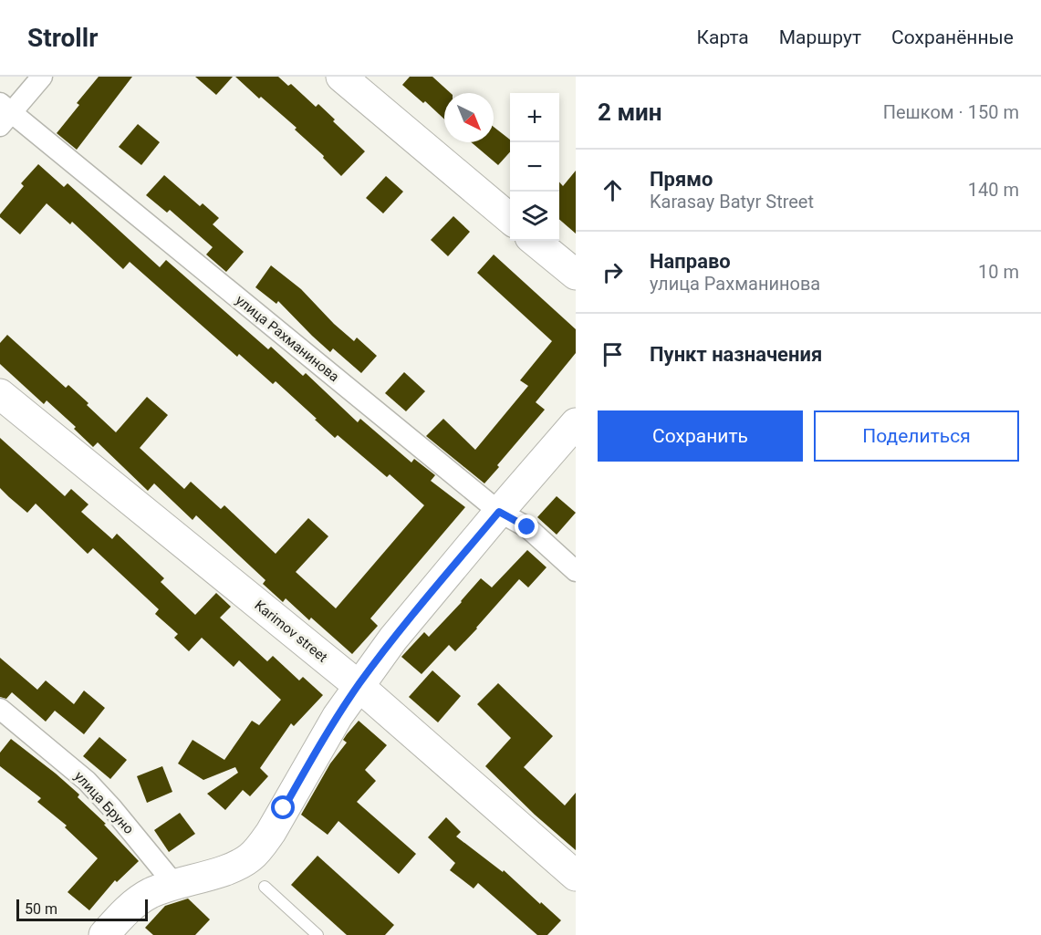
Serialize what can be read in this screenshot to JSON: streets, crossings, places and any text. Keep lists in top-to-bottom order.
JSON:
{
  "streets": {
    "street": ["улица Рахманинова", "Karimov street", "улица Бруно"]
  },
  "scale_bar": "50 m",
  "north": "bottom right",
  "page": {
    "header": "Strollr",
    "nav": ["Карта", "Маршрут", "Сохранённые"],
    "heading": ["2 мин", "Пешком · 150 m"],
    "map_buttons": ["+", "−"],
    "list": [
      ["Прямо", "Karasay Batyr Street", "140 m"],
      ["Направо", "улица Рахманинова", "10 m"],
      "Пункт назначения"
    ],
    "buttons": ["Сохранить", "Поделиться"],
    "scale": "50 m"
  }
}
